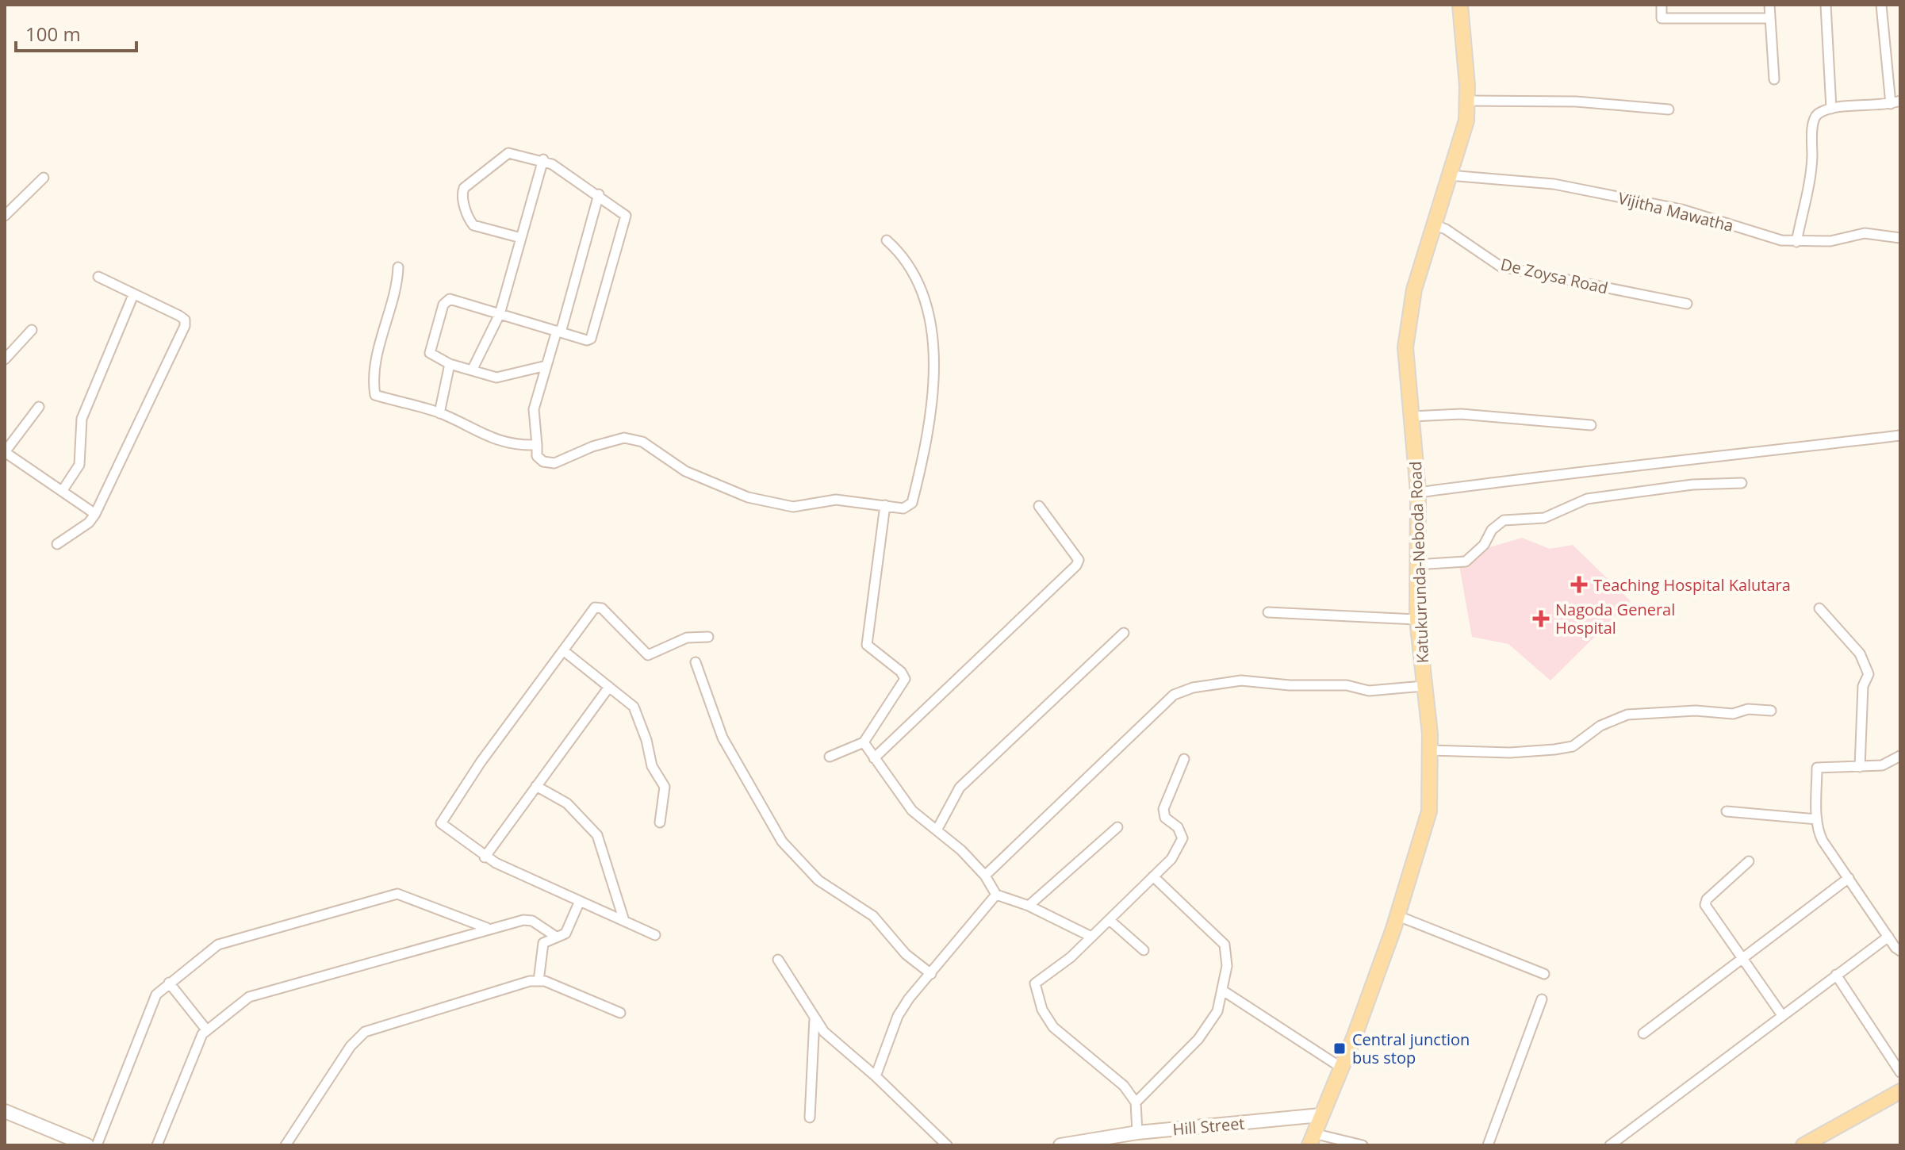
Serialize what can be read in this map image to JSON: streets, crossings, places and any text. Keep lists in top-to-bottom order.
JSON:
{
  "streets": {
    "main road": ["Katukurunda-Neboda Road", "Hill Street"],
    "street": ["Vijitha Mawatha", "De Zoysa Road"]
  },
  "crossings": [
    ["Vijitha Mawatha", "Katukurunda-Neboda Road"],
    ["De Zoysa Road", "Katukurunda-Neboda Road"],
    ["Katukurunda-Neboda Road", "Hill Street"]
  ],
  "places": {
    "health": ["Teaching Hospital Kalutara", "Nagoda General Hospital"],
    "transit": ["Central junction bus stop"]
  },
  "scale_bar": "100 m"
}
